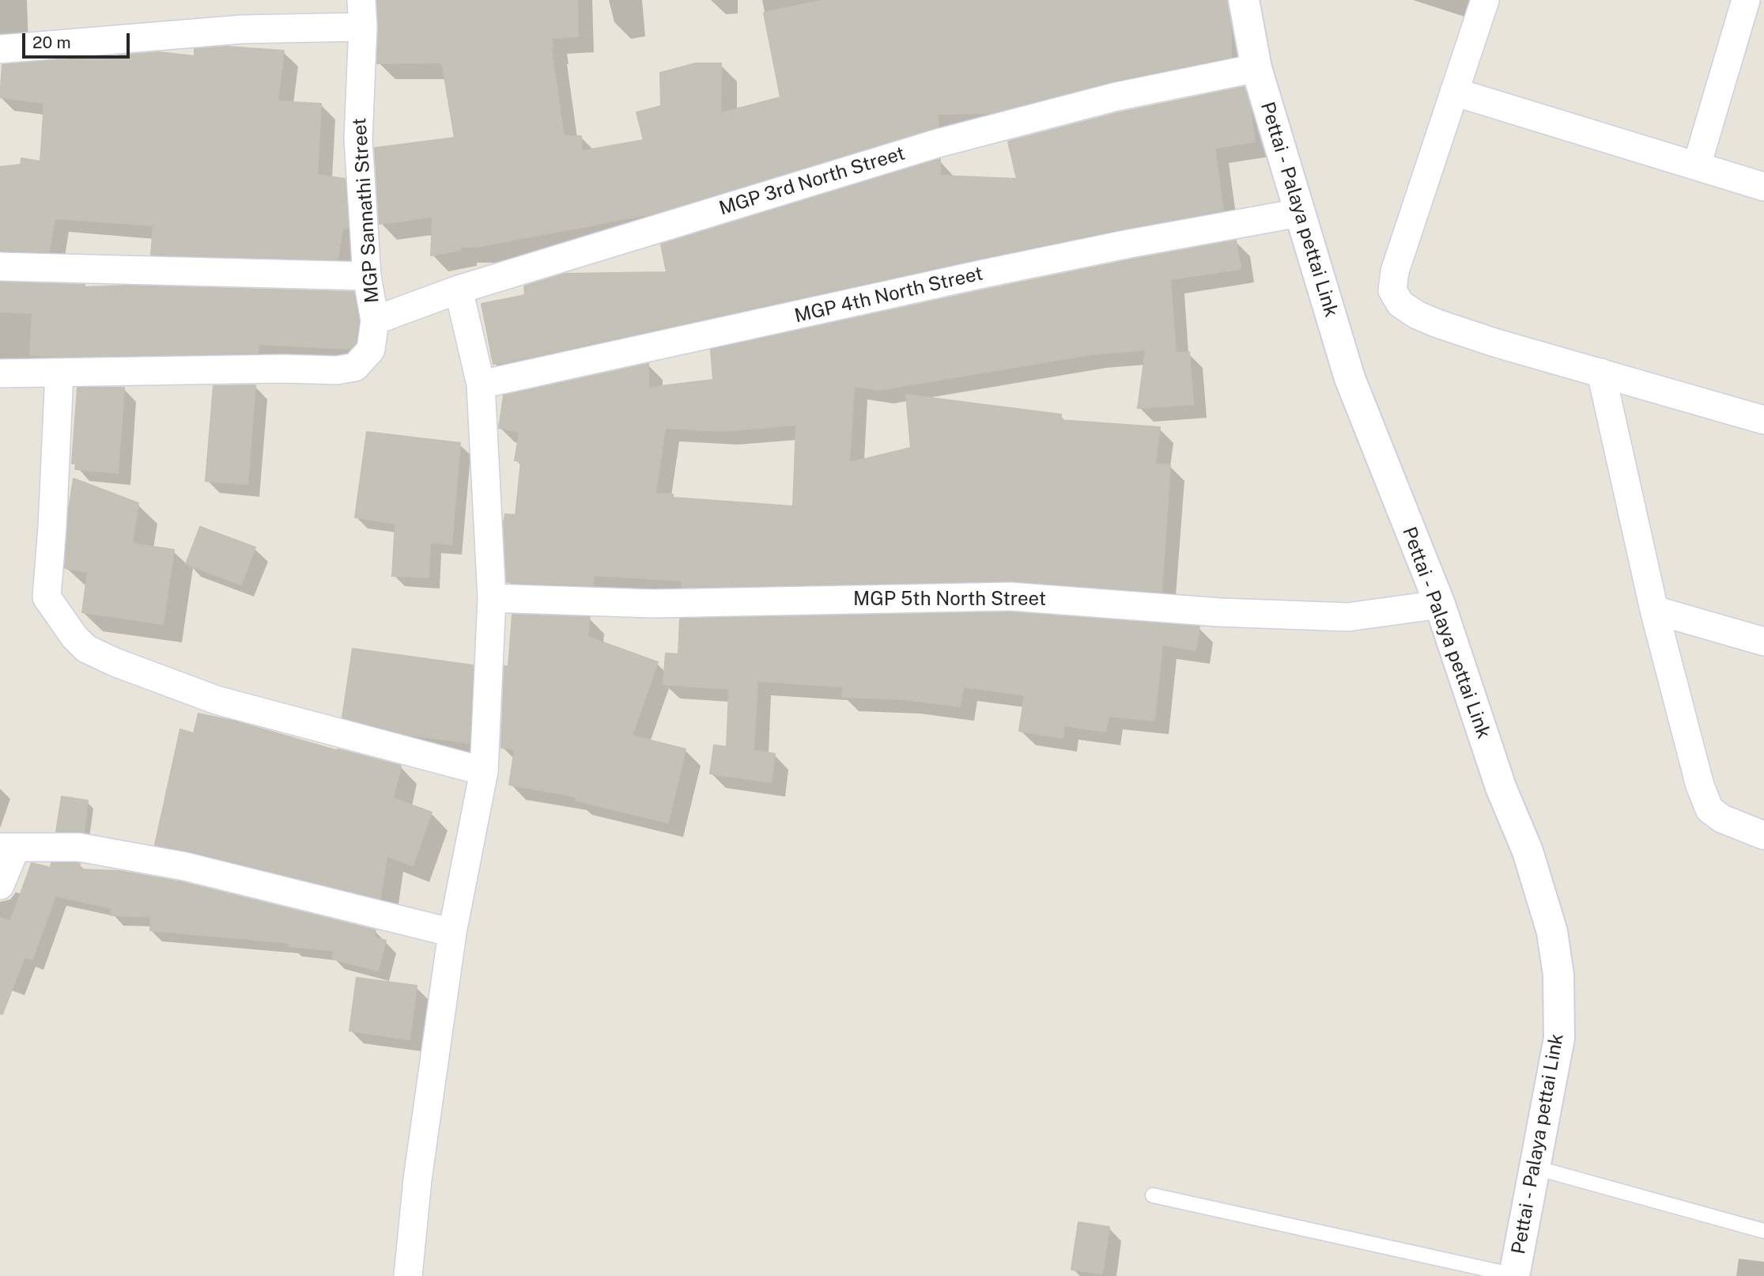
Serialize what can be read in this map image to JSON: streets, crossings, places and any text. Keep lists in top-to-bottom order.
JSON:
{
  "streets": {
    "street": [
      "MGP 3rd North Street",
      "Pettai - Palaya pettai Link",
      "MGP Sannathi Street",
      "MGP 4th North Street",
      "MGP 5th North Street"
    ]
  },
  "crossings": [
    ["MGP 3rd North Street", "Pettai - Palaya pettai Link"],
    ["MGP 3rd North Street", "MGP Sannathi Street"],
    ["Pettai - Palaya pettai Link", "MGP 4th North Street"],
    ["Pettai - Palaya pettai Link", "MGP 5th North Street"]
  ],
  "scale_bar": "20 m"
}
